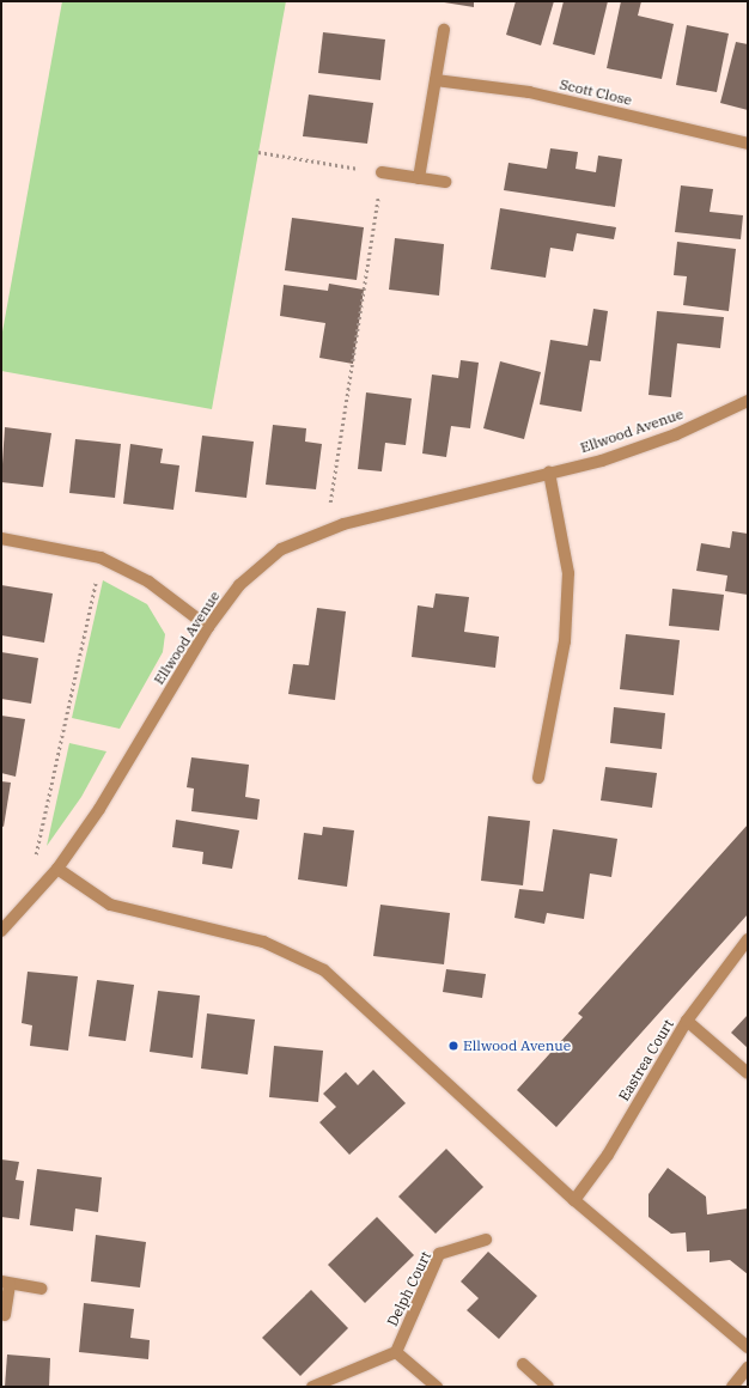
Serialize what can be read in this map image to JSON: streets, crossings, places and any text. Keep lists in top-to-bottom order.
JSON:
{
  "streets": {
    "street": [
      "Scott Close",
      "Ellwood Avenue",
      "Eastrea Court",
      "Delph Court"
    ]
  },
  "places": ["Ellwood Avenue"]
}
